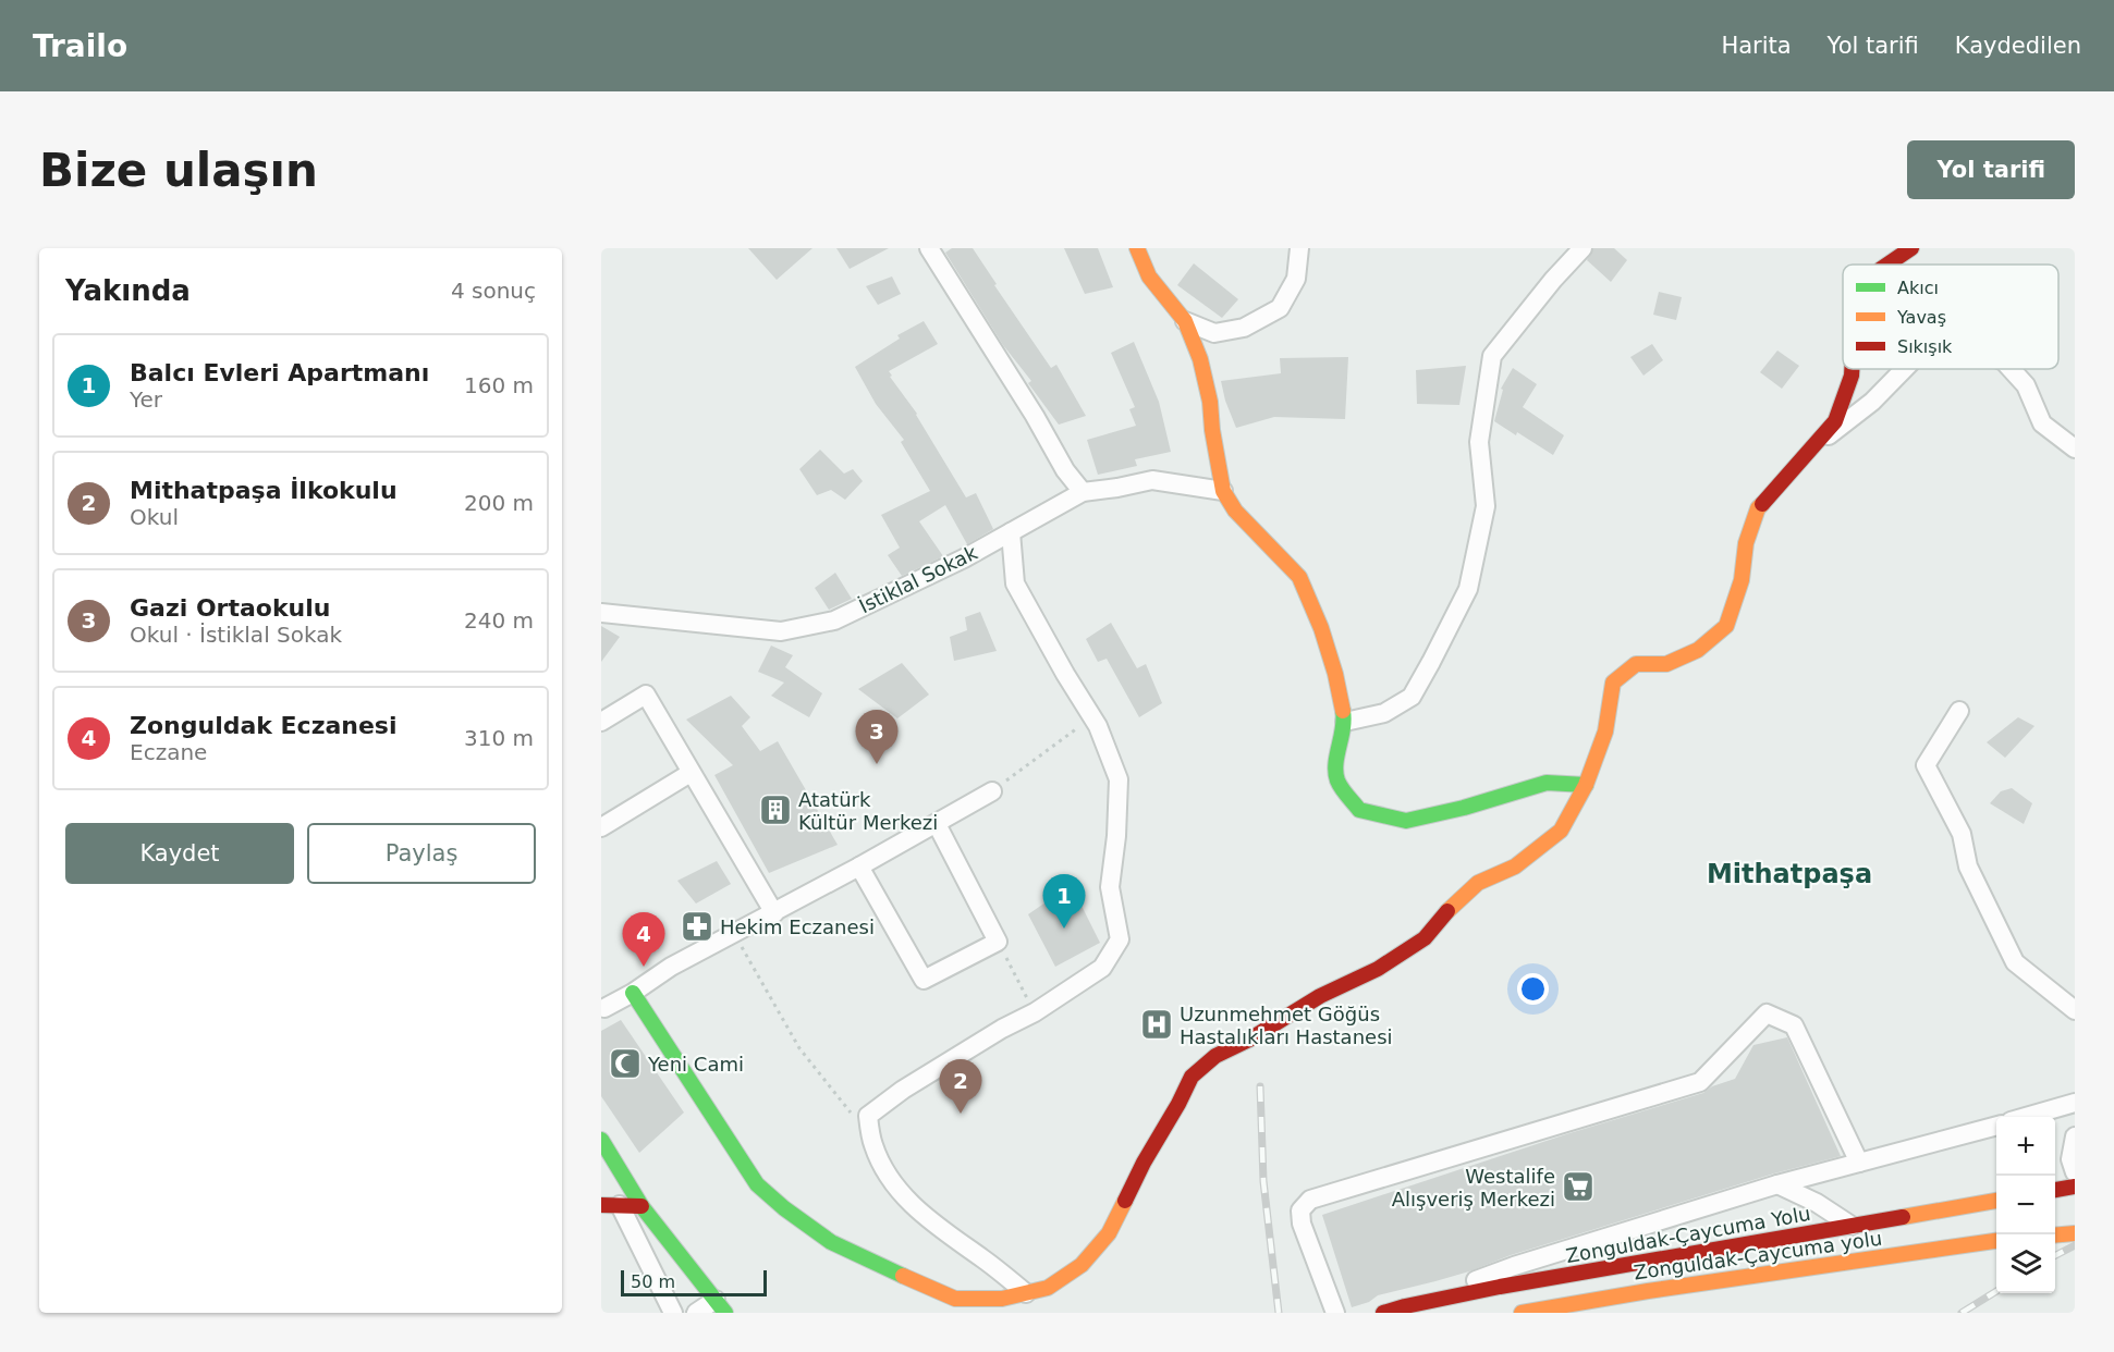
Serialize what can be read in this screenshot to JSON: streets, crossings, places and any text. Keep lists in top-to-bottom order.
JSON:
{
  "streets": {
    "main road": ["Zonguldak-Çaycuma Yolu", "Zonguldak-Çaycuma yolu"],
    "street": ["İstiklal Sokak"]
  },
  "districts": ["Mithatpaşa"],
  "places": {
    "building": ["Atatürk Kültür Merkezi"],
    "pharmacy": ["Hekim Eczanesi"],
    "hospital": ["Uzunmehmet Göğüs Hastalıkları Hastanesi"],
    "mosque": ["Yeni Cami"],
    "supermarket": ["Westalife Alışveriş Merkezi"]
  },
  "legend": ["Akıcı", "Yavaş", "Sıkışık"],
  "scale_bar": "50 m",
  "page": {
    "header": "Trailo",
    "nav": ["Harita", "Yol tarifi", "Kaydedilen"],
    "buttons": [
      "Yol tarifi",
      ["Kaydet", "Paylaş"]
    ],
    "title": "Bize ulaşın",
    "heading": ["Yakında", "4 sonuç"],
    "list": [
      {
        "mark": "1",
        "name": "Balcı Evleri Apartmanı",
        "note": "Yer",
        "value": "160 m"
      },
      {
        "mark": "2",
        "name": "Mithatpaşa İlkokulu",
        "note": "Okul",
        "value": "200 m"
      },
      {
        "mark": "3",
        "name": "Gazi Ortaokulu",
        "note": "Okul · İstiklal Sokak",
        "value": "240 m"
      },
      {
        "mark": "4",
        "name": "Zonguldak Eczanesi",
        "note": "Eczane",
        "value": "310 m"
      }
    ],
    "pins": [
      "3",
      "1",
      "4",
      "2"
    ],
    "map_buttons": ["+", "−"],
    "scale": "50 m"
  }
}
